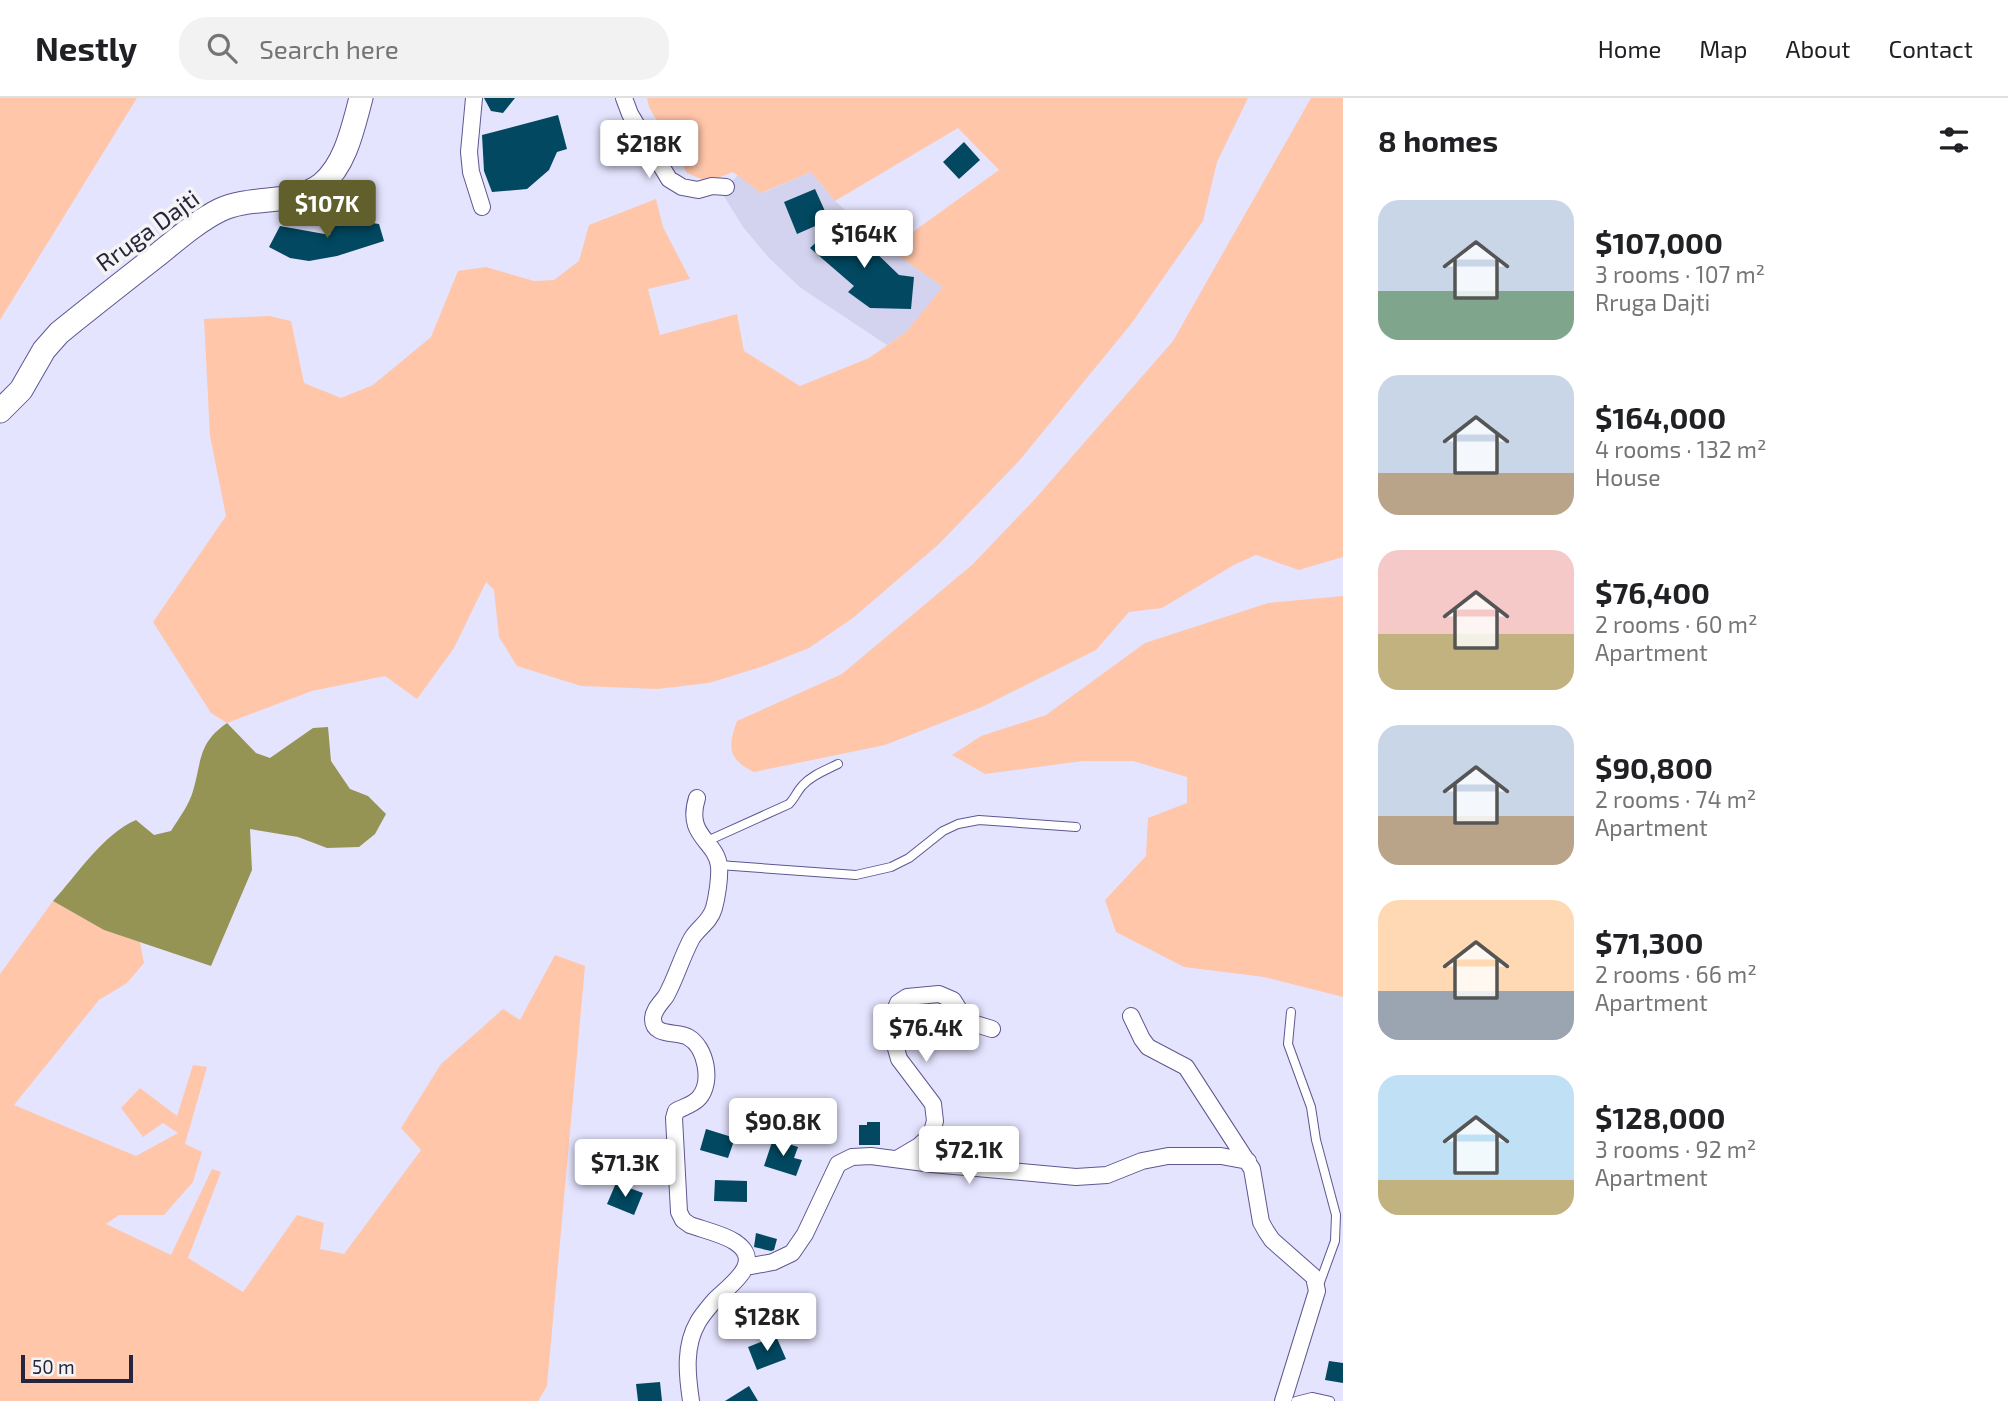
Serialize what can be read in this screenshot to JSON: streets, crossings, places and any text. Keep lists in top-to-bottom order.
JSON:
{
  "streets": {
    "main road": ["Rruga Dajti"]
  },
  "scale_bar": "50 m",
  "page": {
    "header": "Nestly",
    "search": "Search here",
    "nav": [
      "Home",
      "Map",
      "About",
      "Contact"
    ],
    "heading": "8 homes",
    "price": [
      "$218K",
      "$107K",
      "$164K",
      "$76.4K",
      "$90.8K",
      "$72.1K",
      "$71.3K",
      "$128K"
    ],
    "list": [
      {
        "name": "$107,000",
        "note": "3 rooms · 107 m² · Rruga Dajti"
      },
      {
        "name": "$164,000",
        "note": "4 rooms · 132 m² · House"
      },
      {
        "name": "$76,400",
        "note": "2 rooms · 60 m² · Apartment"
      },
      {
        "name": "$90,800",
        "note": "2 rooms · 74 m² · Apartment"
      },
      {
        "name": "$71,300",
        "note": "2 rooms · 66 m² · Apartment"
      },
      {
        "name": "$128,000",
        "note": "3 rooms · 92 m² · Apartment"
      }
    ],
    "scale": "50 m"
  }
}
